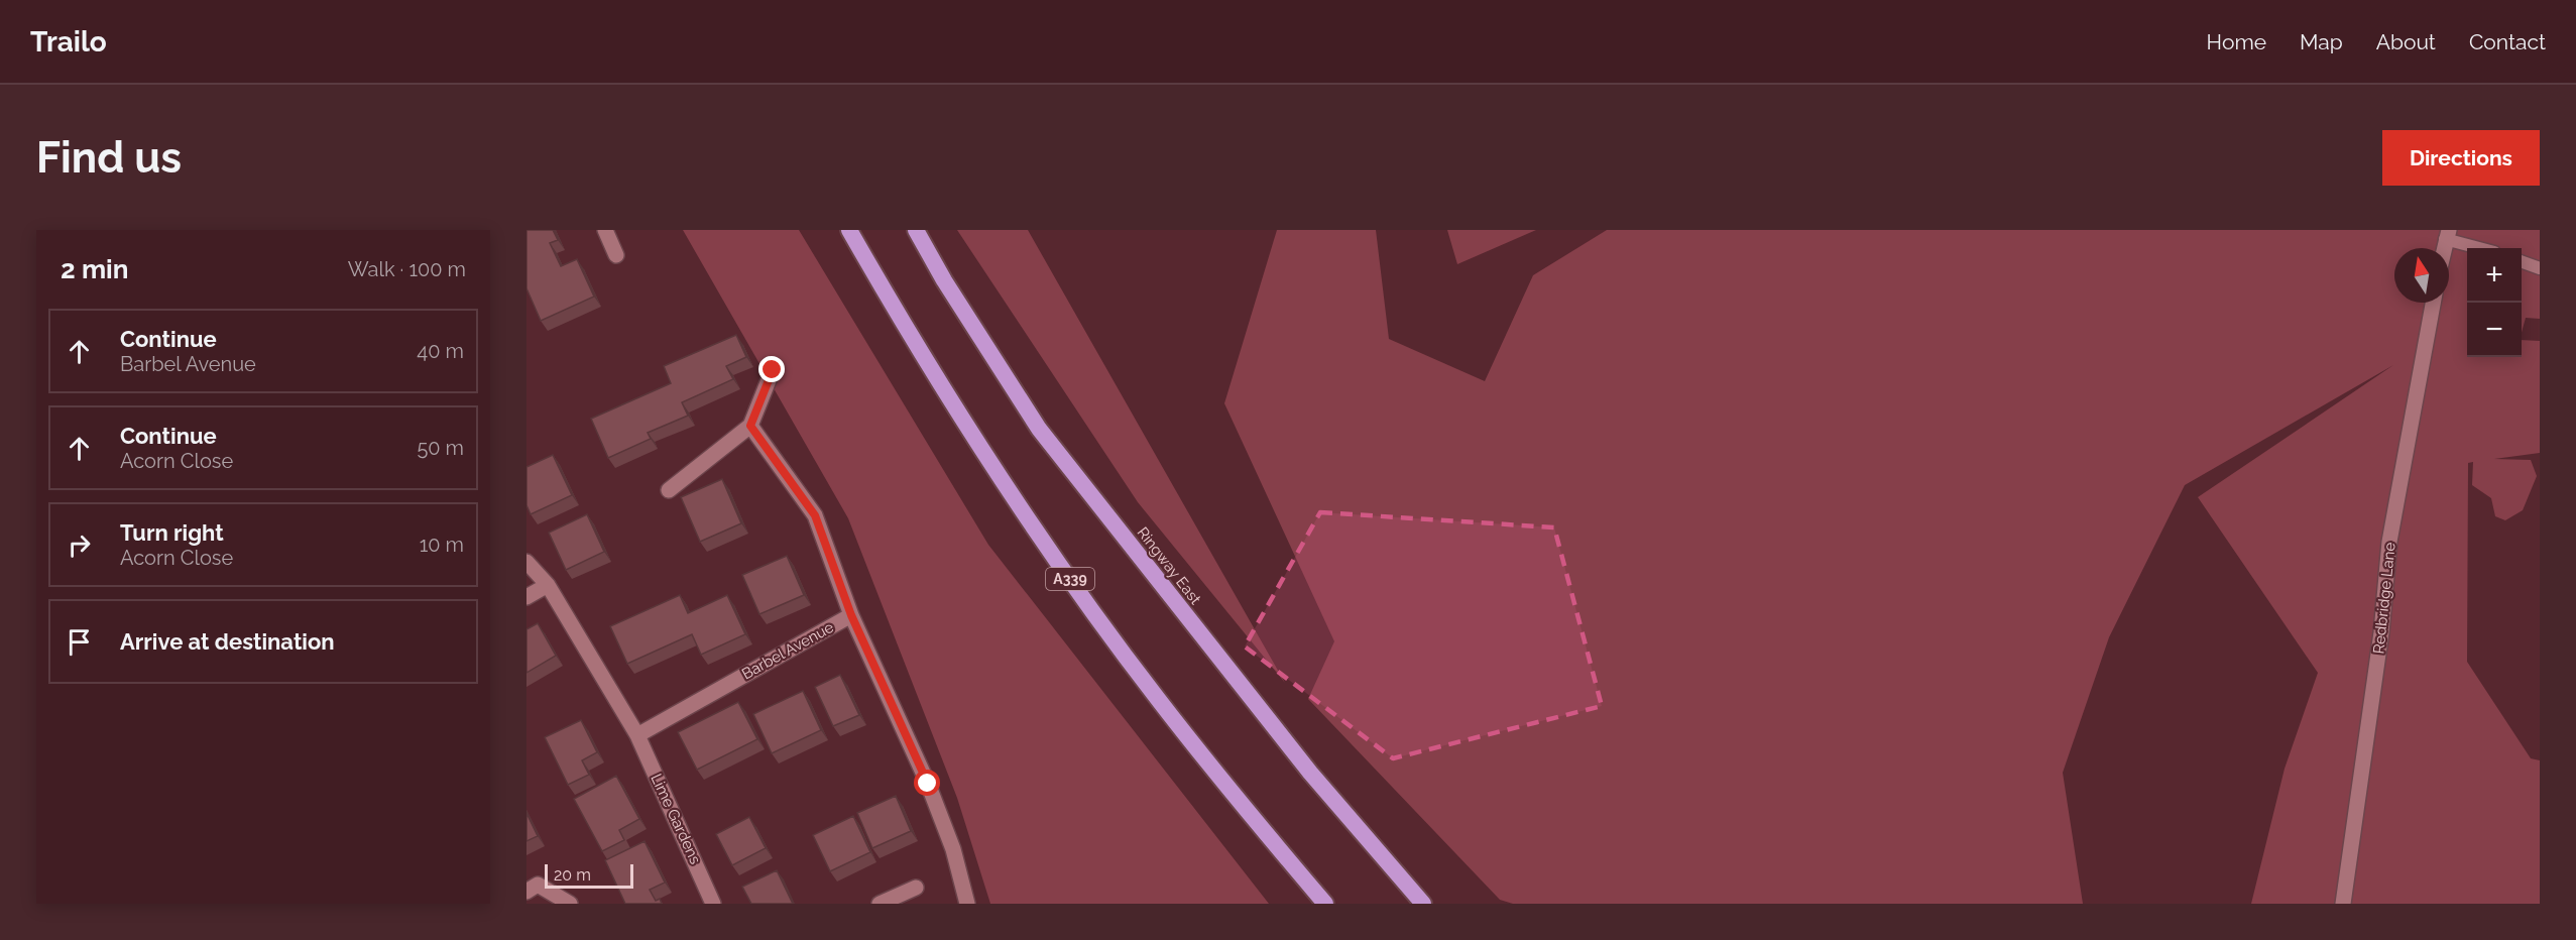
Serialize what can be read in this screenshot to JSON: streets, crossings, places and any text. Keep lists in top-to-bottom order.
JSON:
{
  "streets": {
    "highway": ["Ringway East", "A339"],
    "street": ["Redbridge Lane", "Barbel Avenue", "Lime Gardens"]
  },
  "crossings": [
    ["Barbel Avenue", "Lime Gardens"]
  ],
  "scale_bar": "20 m",
  "north": "top",
  "page": {
    "header": "Trailo",
    "nav": [
      "Home",
      "Map",
      "About",
      "Contact"
    ],
    "buttons": "Directions",
    "title": "Find us",
    "heading": ["2 min", "Walk · 100 m"],
    "map_buttons": ["+", "−"],
    "list": [
      ["Continue", "Barbel Avenue", "40 m"],
      ["Continue", "Acorn Close", "50 m"],
      ["Turn right", "Acorn Close", "10 m"],
      "Arrive at destination"
    ],
    "scale": "20 m"
  }
}
